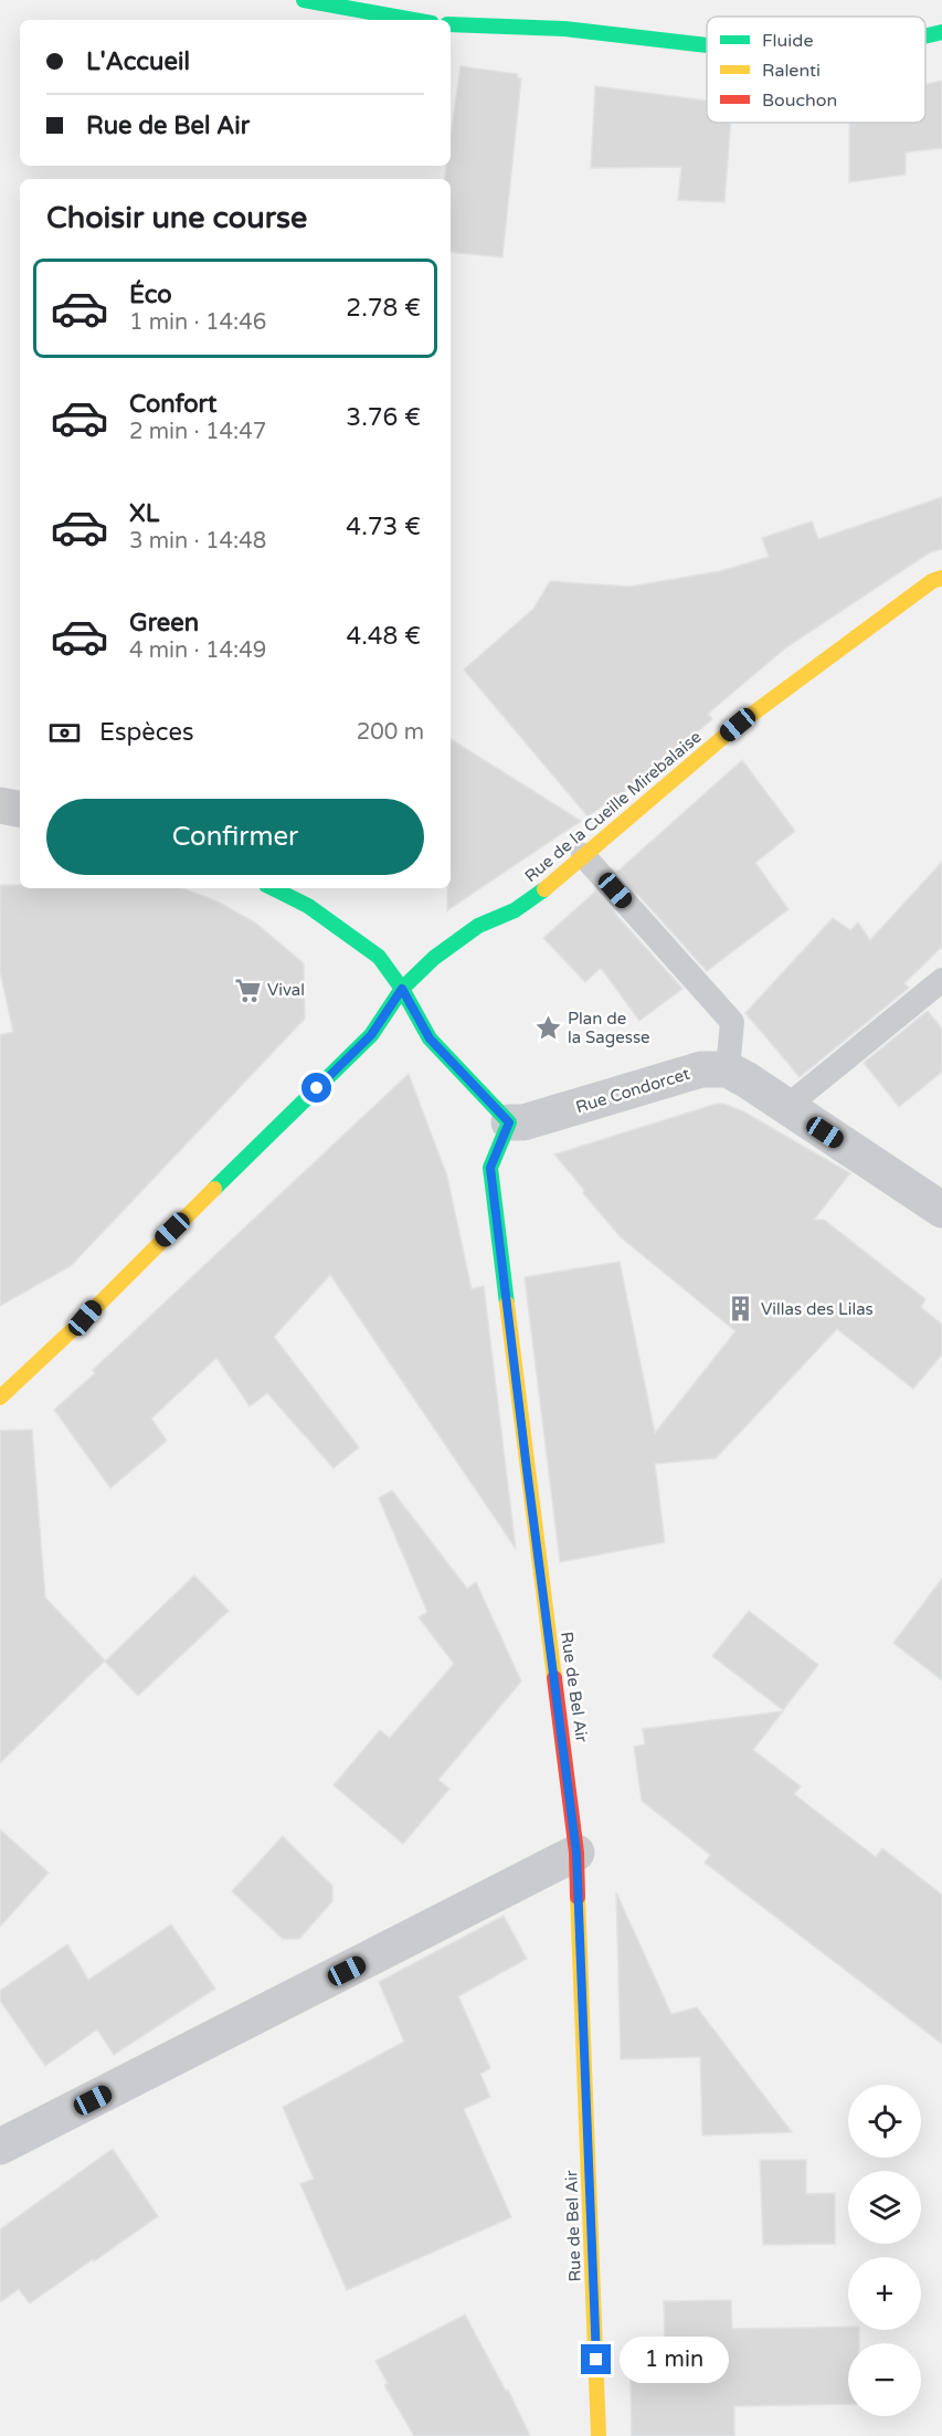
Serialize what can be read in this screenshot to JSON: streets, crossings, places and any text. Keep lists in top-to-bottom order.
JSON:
{
  "streets": {
    "street": ["Rue de la Cueille Mirebalaise", "Rue Condorcet", "Rue de Bel Air"]
  },
  "crossings": [
    ["Rue Condorcet", "Rue de Bel Air"]
  ],
  "places": {
    "supermarket": ["Vival"],
    "place": ["Plan de la Sagesse"],
    "building": ["Villas des Lilas"]
  },
  "legend": ["Fluide", "Ralenti", "Bouchon"],
  "page": {
    "banner": ["L'Accueil", "Rue de Bel Air"],
    "heading": "Choisir une course",
    "list": [
      {
        "name": "Éco",
        "note": "1 min · 14:46",
        "value": "2.78 €"
      },
      {
        "name": "Confort",
        "note": "2 min · 14:47",
        "value": "3.76 €"
      },
      {
        "name": "XL",
        "note": "3 min · 14:48",
        "value": "4.73 €"
      },
      {
        "name": "Green",
        "note": "4 min · 14:49",
        "value": "4.48 €"
      }
    ],
    "pay": ["Espèces", "200 m"],
    "buttons": "Confirmer",
    "map_buttons": ["+", "−"],
    "bubble": "1 min"
  }
}
